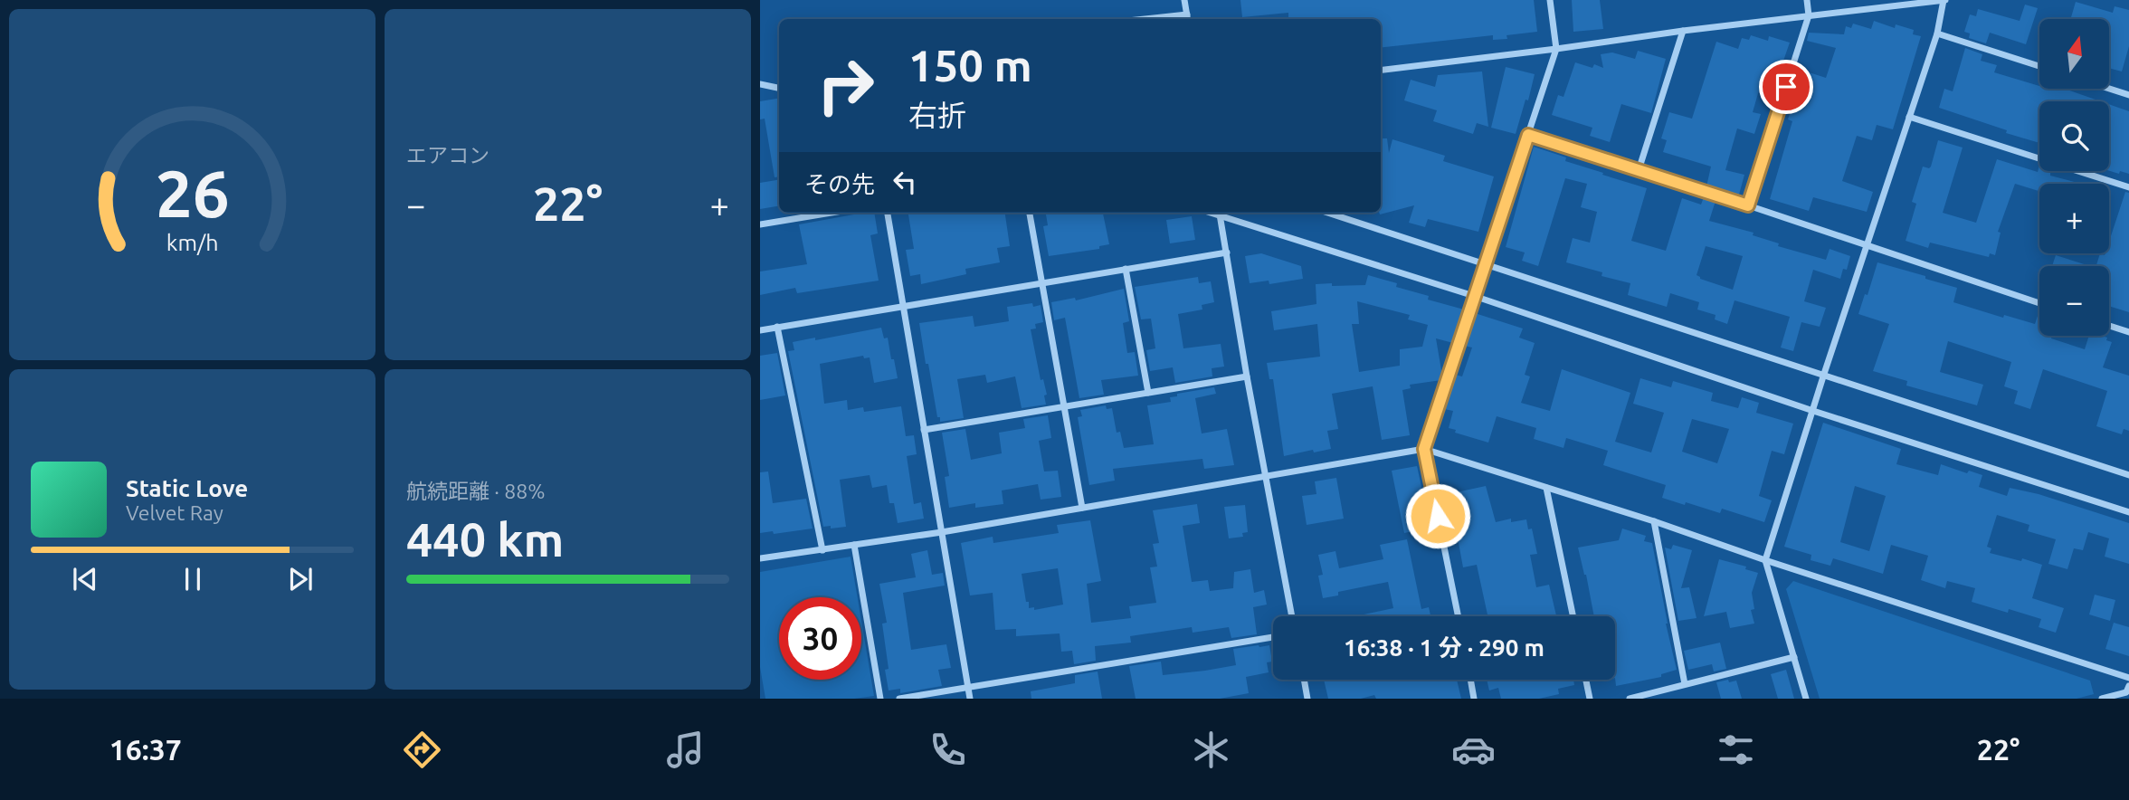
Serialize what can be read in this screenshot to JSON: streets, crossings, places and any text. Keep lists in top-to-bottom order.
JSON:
{
  "north": "top",
  "page": {
    "tile": [
      "エアコン",
      ["航続距離 · 88%", "440 km"]
    ],
    "map_buttons": ["+", "−"],
    "turn": ["150 m", "右折"],
    "then": "その先",
    "heat": ["−", "22°", "+"],
    "song": ["Static Love", "Velvet Ray"],
    "limit": "30",
    "trip": "16:38 · 1 分 · 290 m",
    "tabs": ["16:37", "22°"],
    "gauge": ["26", "km/h"]
  }
}
